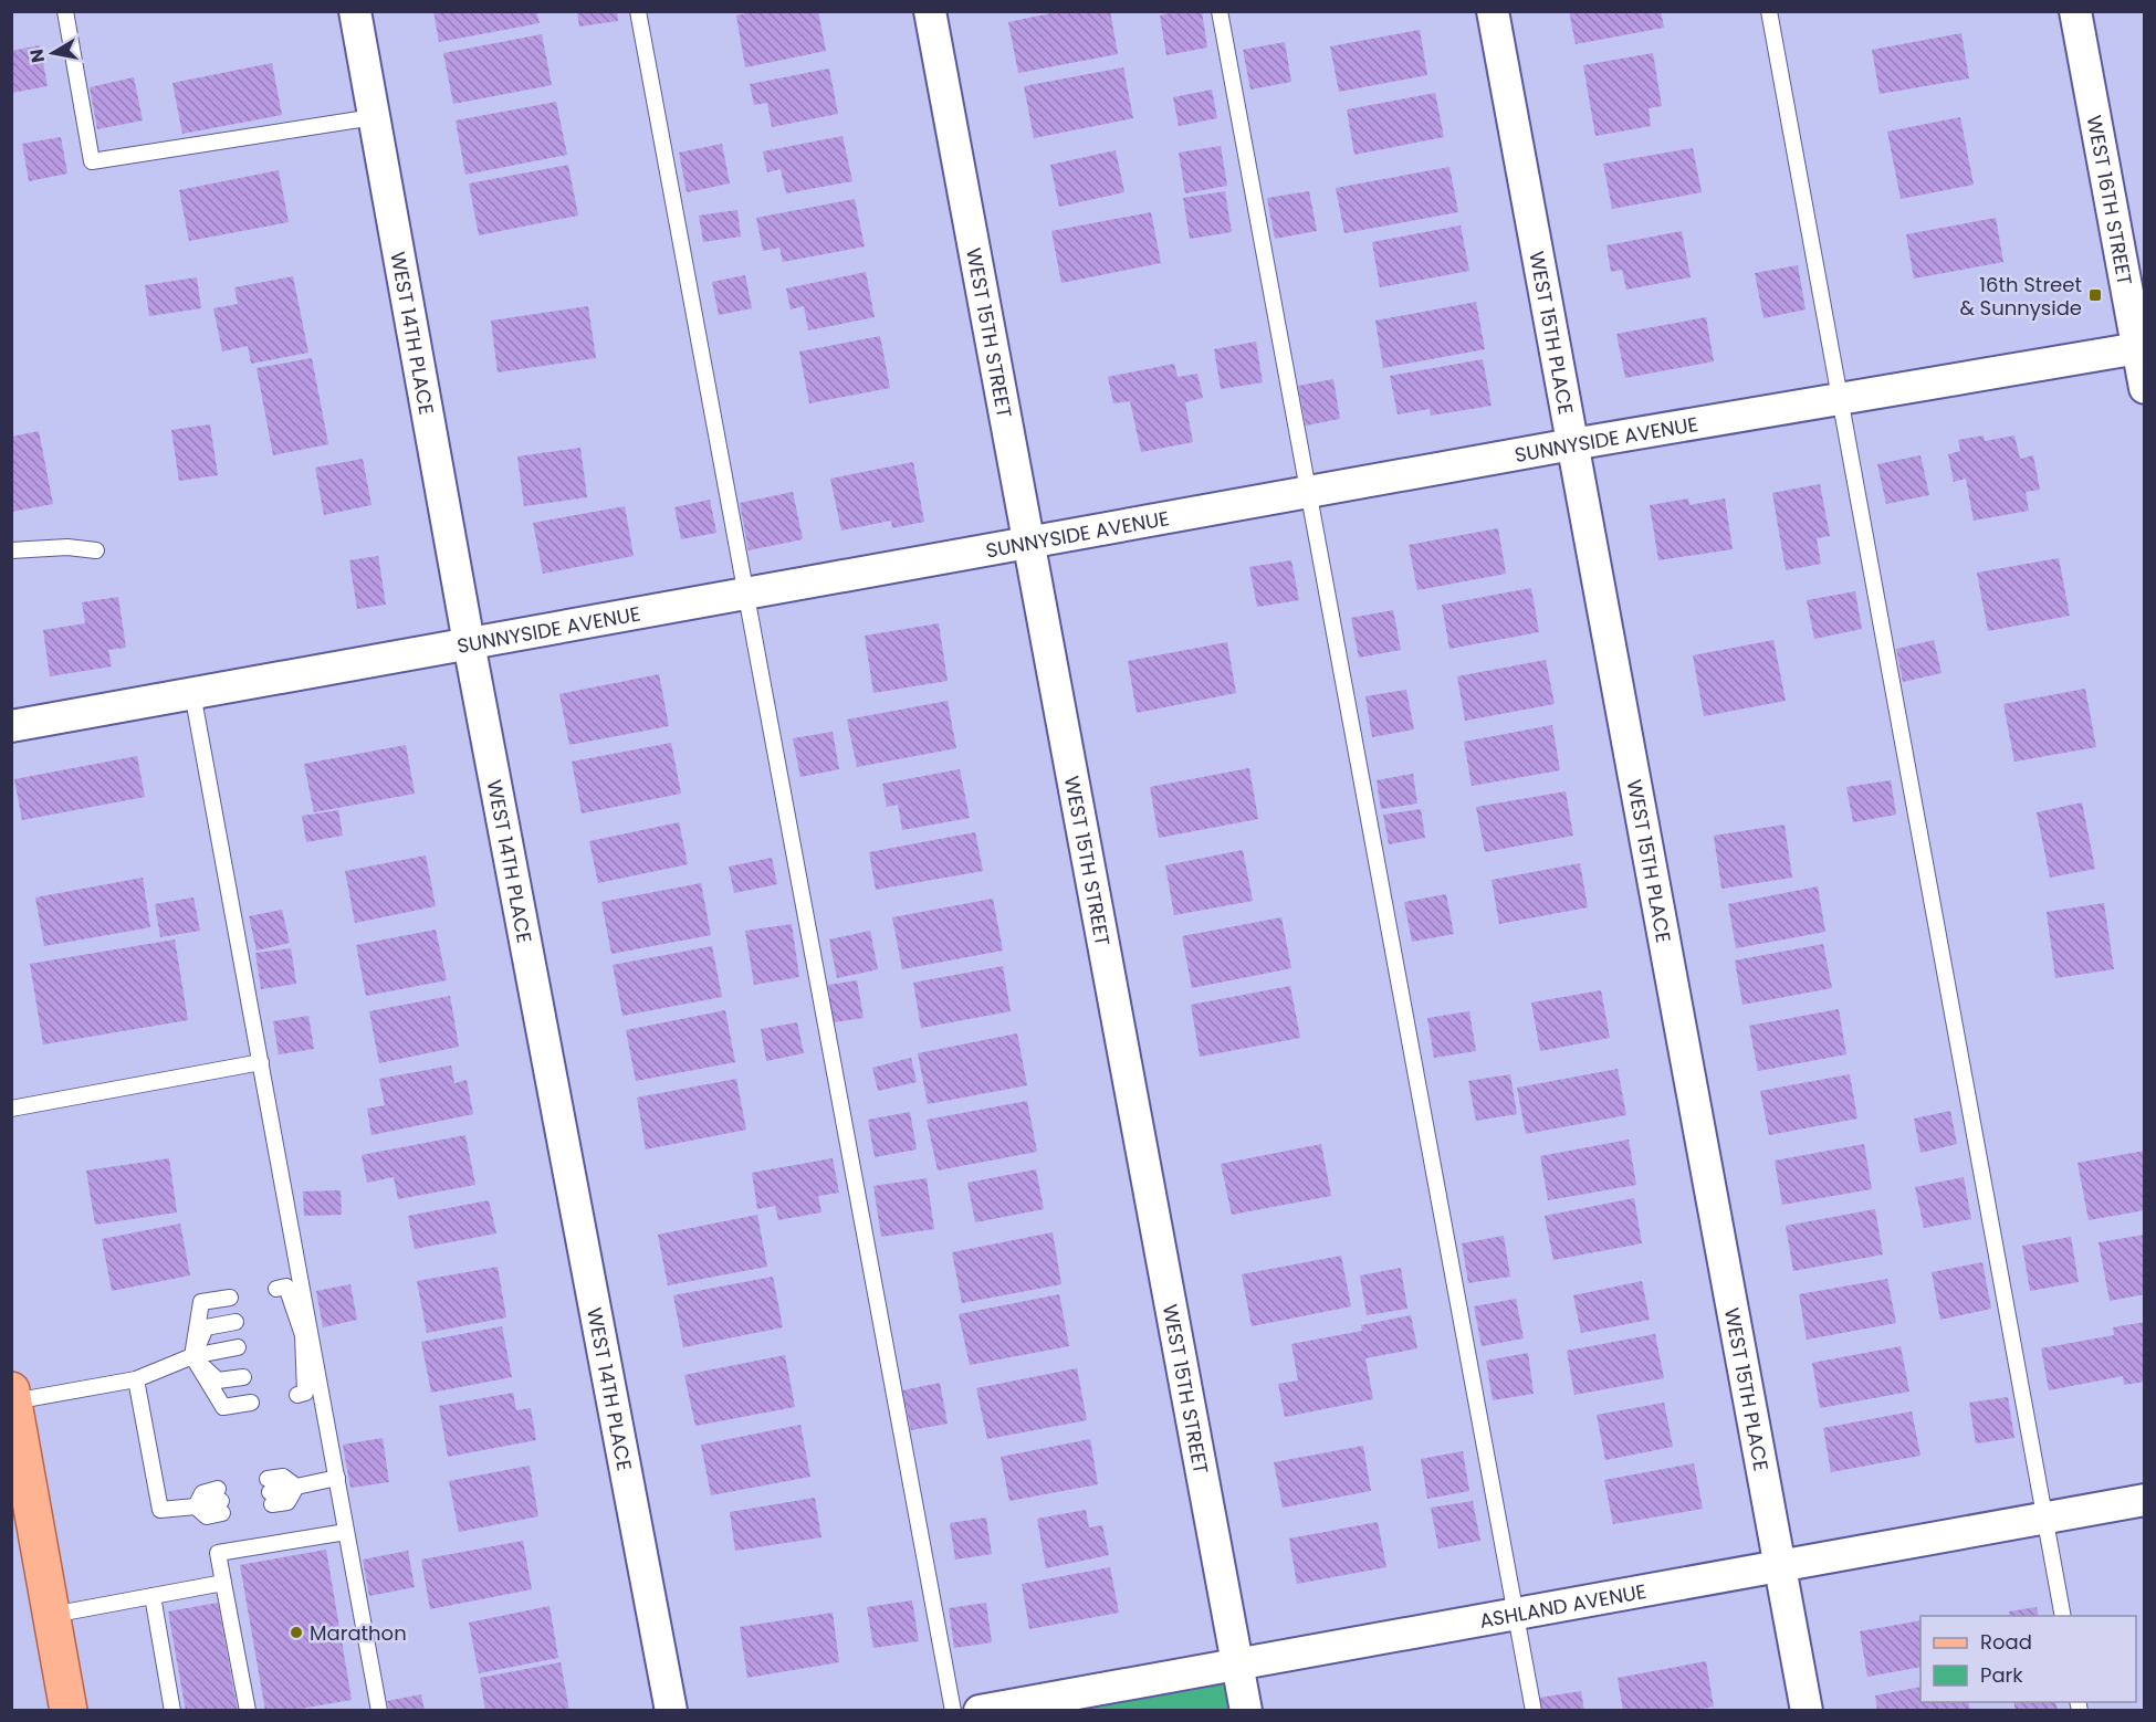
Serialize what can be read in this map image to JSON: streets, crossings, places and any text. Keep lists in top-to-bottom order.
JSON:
{
  "streets": {
    "street": [
      "WEST 16TH STREET",
      "WEST 14TH PLACE",
      "WEST 15TH STREET",
      "WEST 15TH PLACE",
      "SUNNYSIDE AVENUE",
      "ASHLAND AVENUE"
    ]
  },
  "crossings": [
    ["WEST 16TH STREET", "SUNNYSIDE AVENUE"],
    ["WEST 14TH PLACE", "SUNNYSIDE AVENUE"],
    ["WEST 15TH STREET", "SUNNYSIDE AVENUE"],
    ["WEST 15TH STREET", "ASHLAND AVENUE"],
    ["WEST 15TH PLACE", "SUNNYSIDE AVENUE"],
    ["WEST 15TH PLACE", "ASHLAND AVENUE"]
  ],
  "places": {
    "transit": ["16th Street & Sunnyside"],
    "other": ["Marathon"]
  },
  "legend": ["Road", "Park"],
  "north": "left"
}
